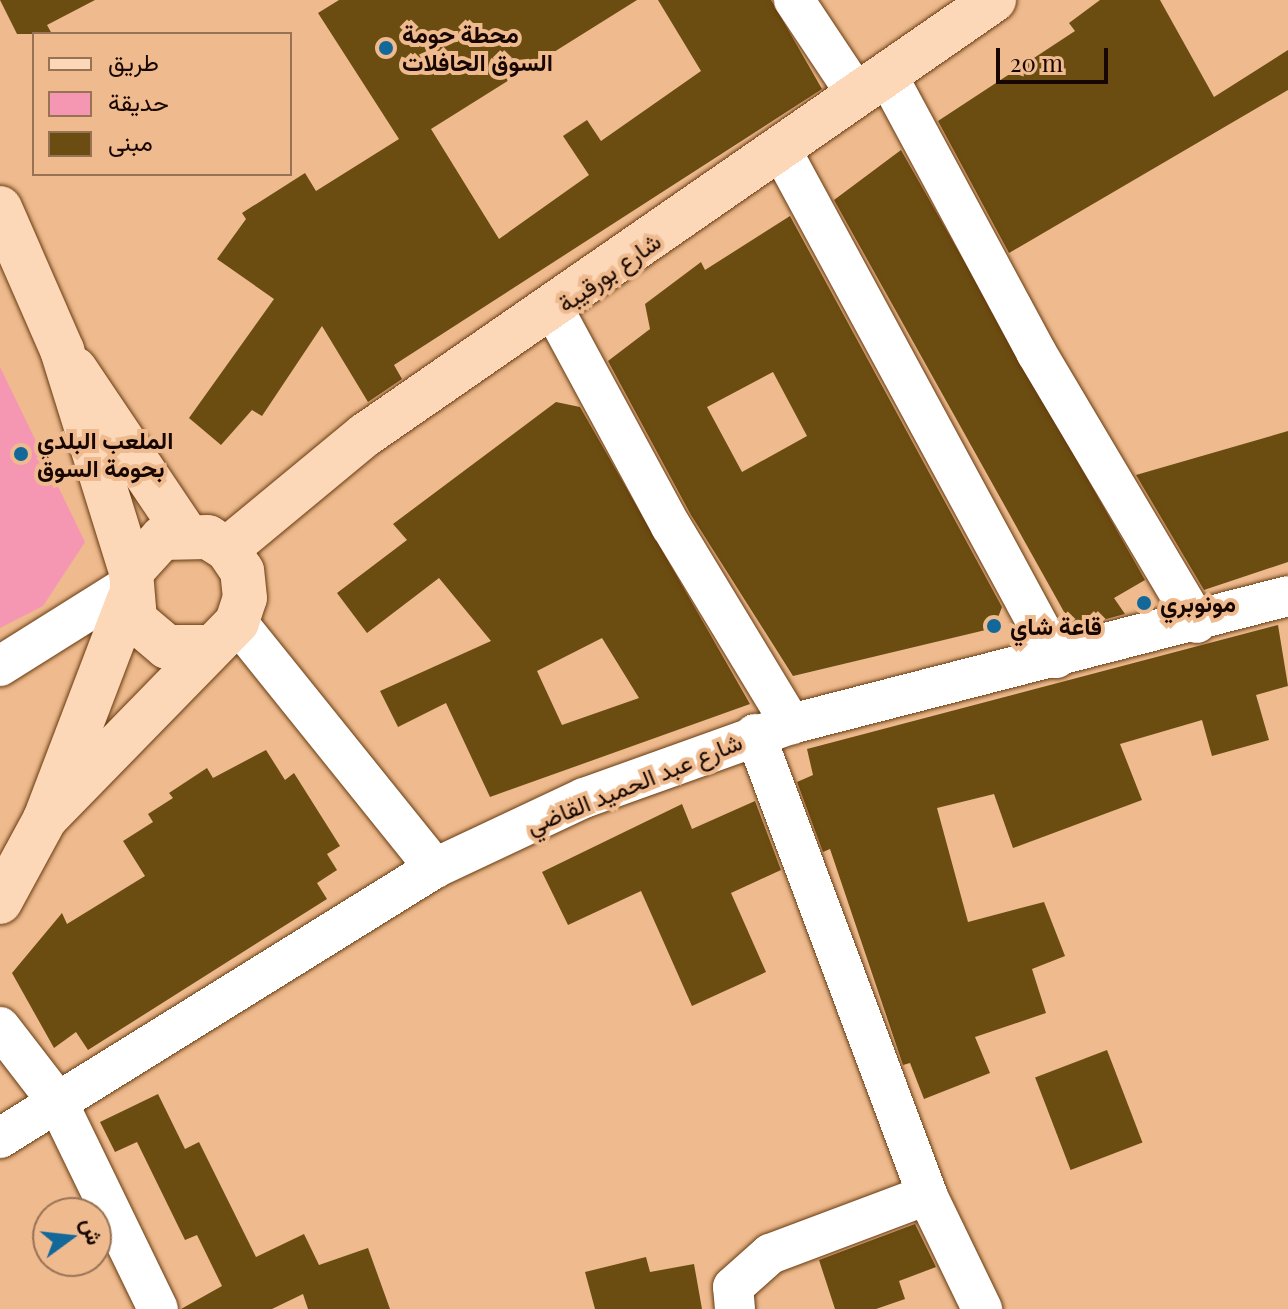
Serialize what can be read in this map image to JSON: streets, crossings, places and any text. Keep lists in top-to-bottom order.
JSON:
{
  "streets": {
    "main road": ["شارع بورقيبة"],
    "street": ["شارع عبد الحميد القاضي"]
  },
  "places": [
    "محطة حومة السوق الحافلات",
    "الملعب البلدي بحومة السوق",
    "مونوبري",
    "قاعة شاي"
  ],
  "legend": ["طريق", "حديقة", "مبنى"],
  "scale_bar": "20 m",
  "north": "right"
}
